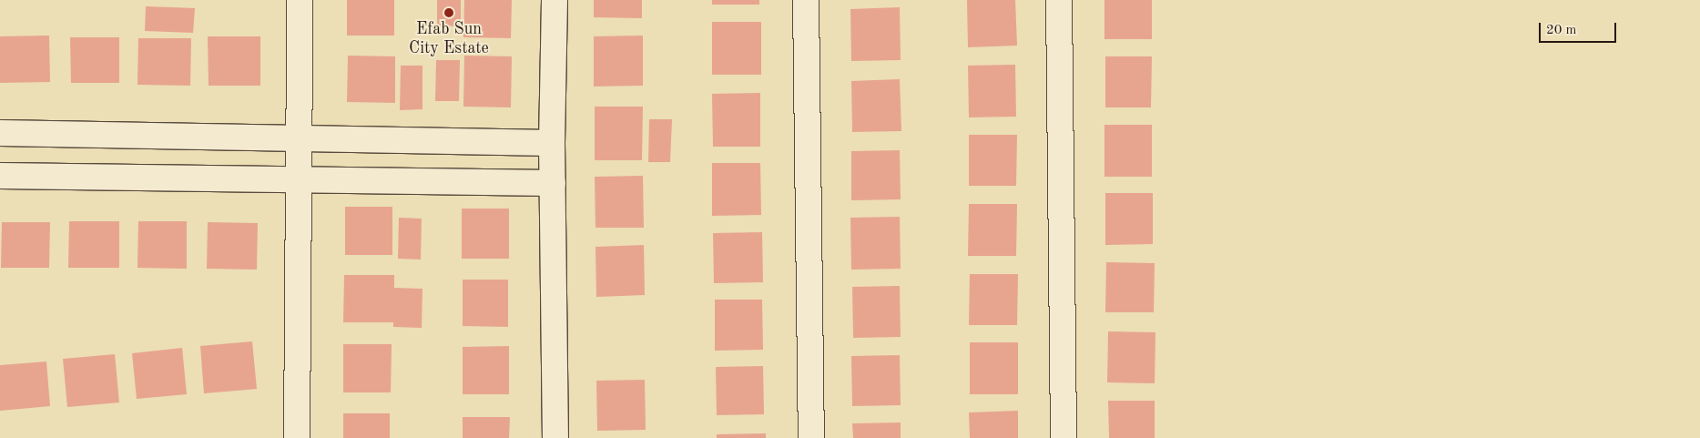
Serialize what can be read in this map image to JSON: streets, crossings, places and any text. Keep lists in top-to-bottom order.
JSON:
{
  "places": ["Efab Sun City Estate"],
  "scale_bar": "20 m"
}
